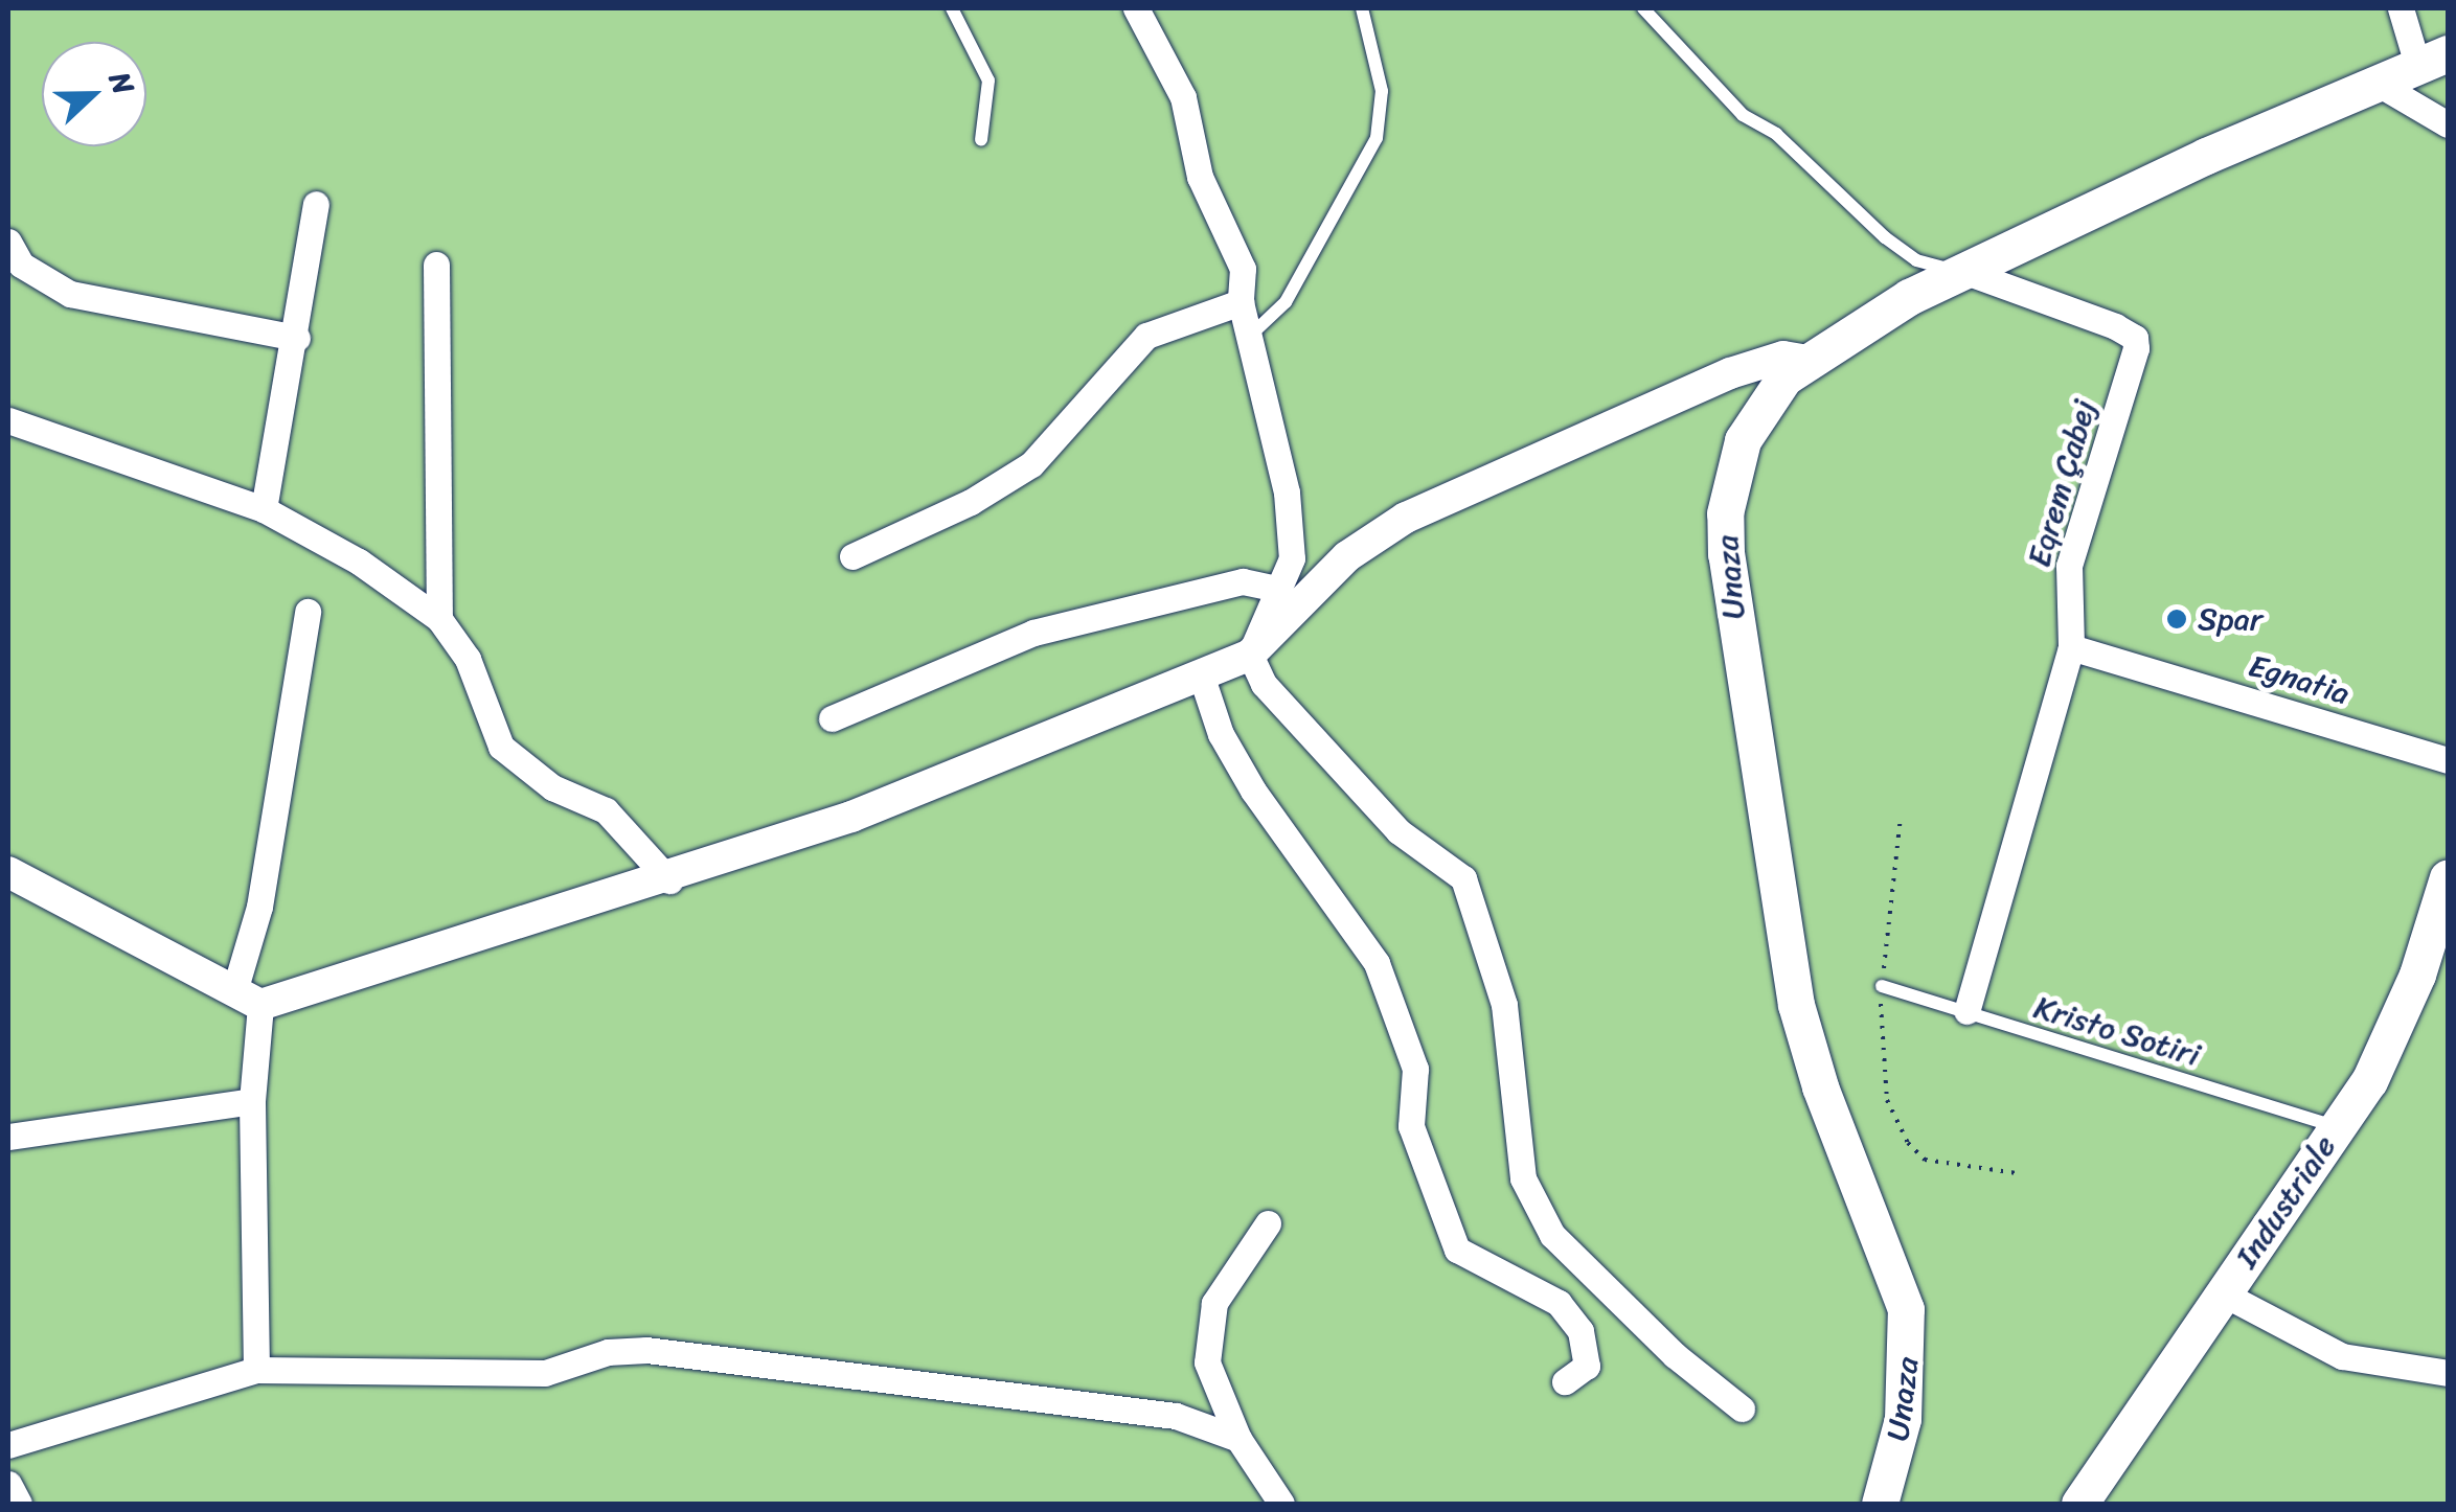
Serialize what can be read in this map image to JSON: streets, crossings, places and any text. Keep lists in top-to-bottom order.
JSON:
{
  "streets": {
    "main road": ["Unaza", "Industriale"],
    "street": ["Eqrem Çabej", "Egnatia"],
    "lane": ["Kristo Sotiri"]
  },
  "crossings": [
    ["Eqrem Çabej", "Unaza"],
    ["Eqrem Çabej", "Egnatia"],
    ["Eqrem Çabej", "Kristo Sotiri"],
    ["Kristo Sotiri", "Industriale"]
  ],
  "places": ["Spar"],
  "north": "right"
}
